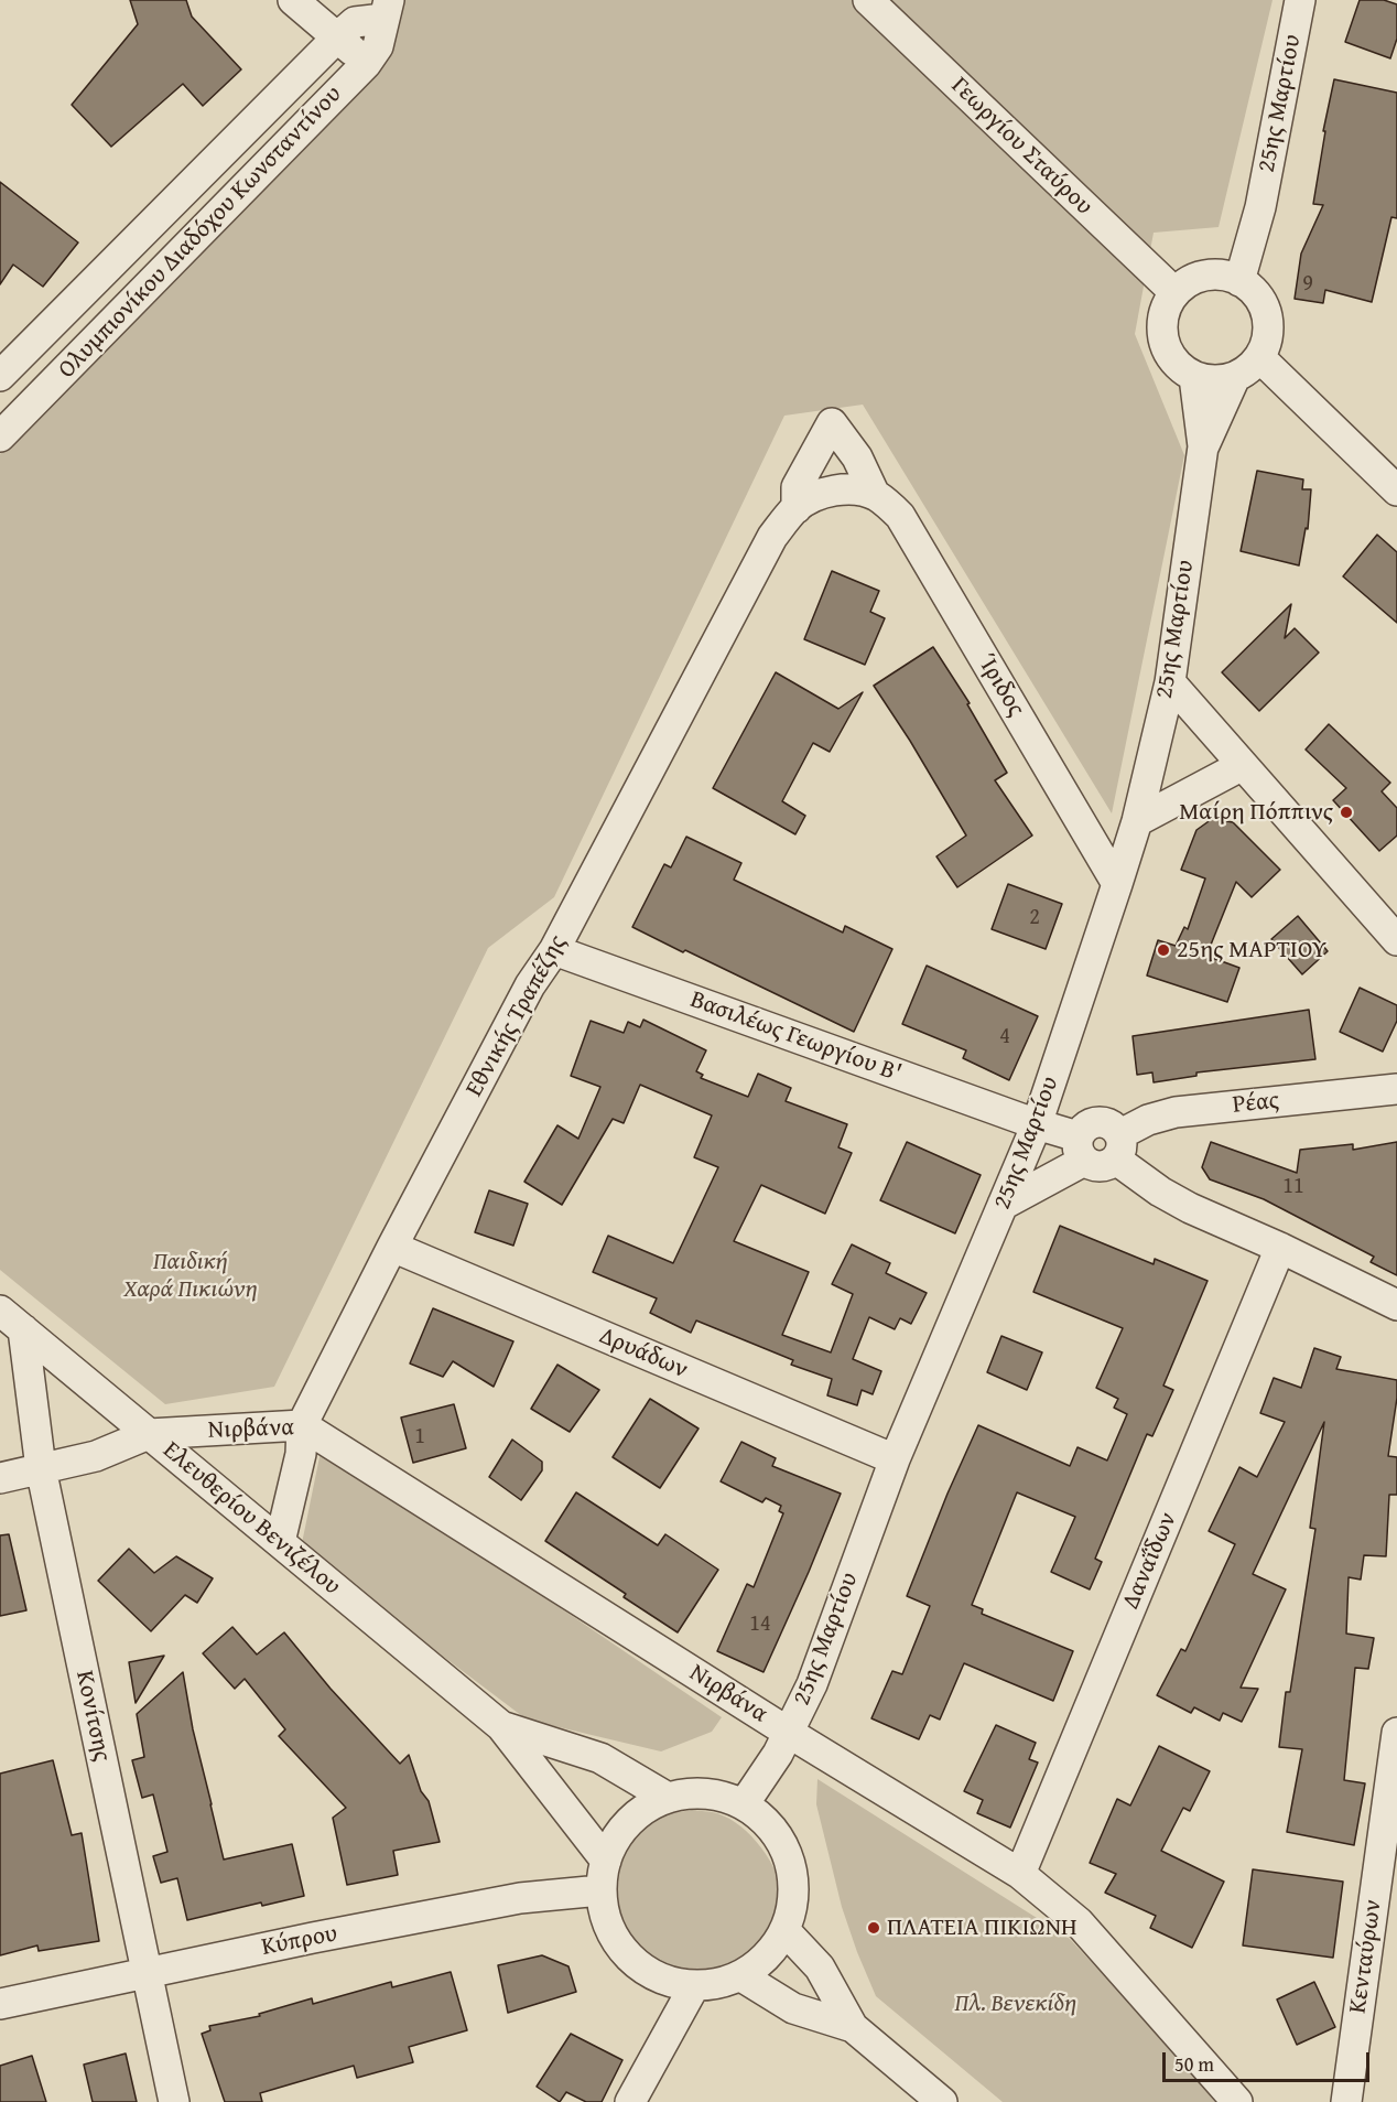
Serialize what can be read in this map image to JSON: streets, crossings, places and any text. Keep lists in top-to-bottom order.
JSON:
{
  "streets": {
    "street": [
      "25ης Μαρτίου",
      "Γεωργίου Σταύρου",
      "Ολυμπιονίκου Διαδόχου Κωνσταντίνου",
      "Ίριδος",
      "Εθνικής Τραπέζης",
      "Βασιλέως Γεωργίου Β'",
      "Ρέας",
      "Δρυάδων",
      "Νιρβάνα",
      "Ελευθερίου Βενιζέλου",
      "Δαναΐδων",
      "Κονίτσης",
      "Κύπρου",
      "Κενταύρων"
    ]
  },
  "crossings": [
    ["25ης Μαρτίου", "Γεωργίου Σταύρου"],
    ["25ης Μαρτίου", "Ίριδος"],
    ["25ης Μαρτίου", "Βασιλέως Γεωργίου Β'"],
    ["25ης Μαρτίου", "Δρυάδων"],
    ["25ης Μαρτίου", "Νιρβάνα"],
    ["25ης Μαρτίου", "Ελευθερίου Βενιζέλου"],
    ["25ης Μαρτίου", "Κύπρου"],
    ["Ίριδος", "Εθνικής Τραπέζης"],
    ["Εθνικής Τραπέζης", "Βασιλέως Γεωργίου Β'"],
    ["Εθνικής Τραπέζης", "Δρυάδων"],
    ["Εθνικής Τραπέζης", "Νιρβάνα"],
    ["Εθνικής Τραπέζης", "Ελευθερίου Βενιζέλου"],
    ["Βασιλέως Γεωργίου Β'", "Ρέας"],
    ["Νιρβάνα", "Ελευθερίου Βενιζέλου"],
    ["Νιρβάνα", "Δαναΐδων"],
    ["Νιρβάνα", "Κονίτσης"],
    ["Ελευθερίου Βενιζέλου", "Κονίτσης"],
    ["Ελευθερίου Βενιζέλου", "Κύπρου"],
    ["Κονίτσης", "Κύπρου"]
  ],
  "parks": ["Παιδική Χαρά Πικιώνη", "Πλ. Βενεκίδη"],
  "places": ["Μαίρη Πόππινς", "25ης ΜΑΡΤΙΟΥ", "ΠΛΑΤΕΙΑ ΠΙΚΙΩΝΗ"],
  "house_numbers": [
    "9",
    "2",
    "4",
    "11",
    "1",
    "14"
  ],
  "scale_bar": "50 m"
}
